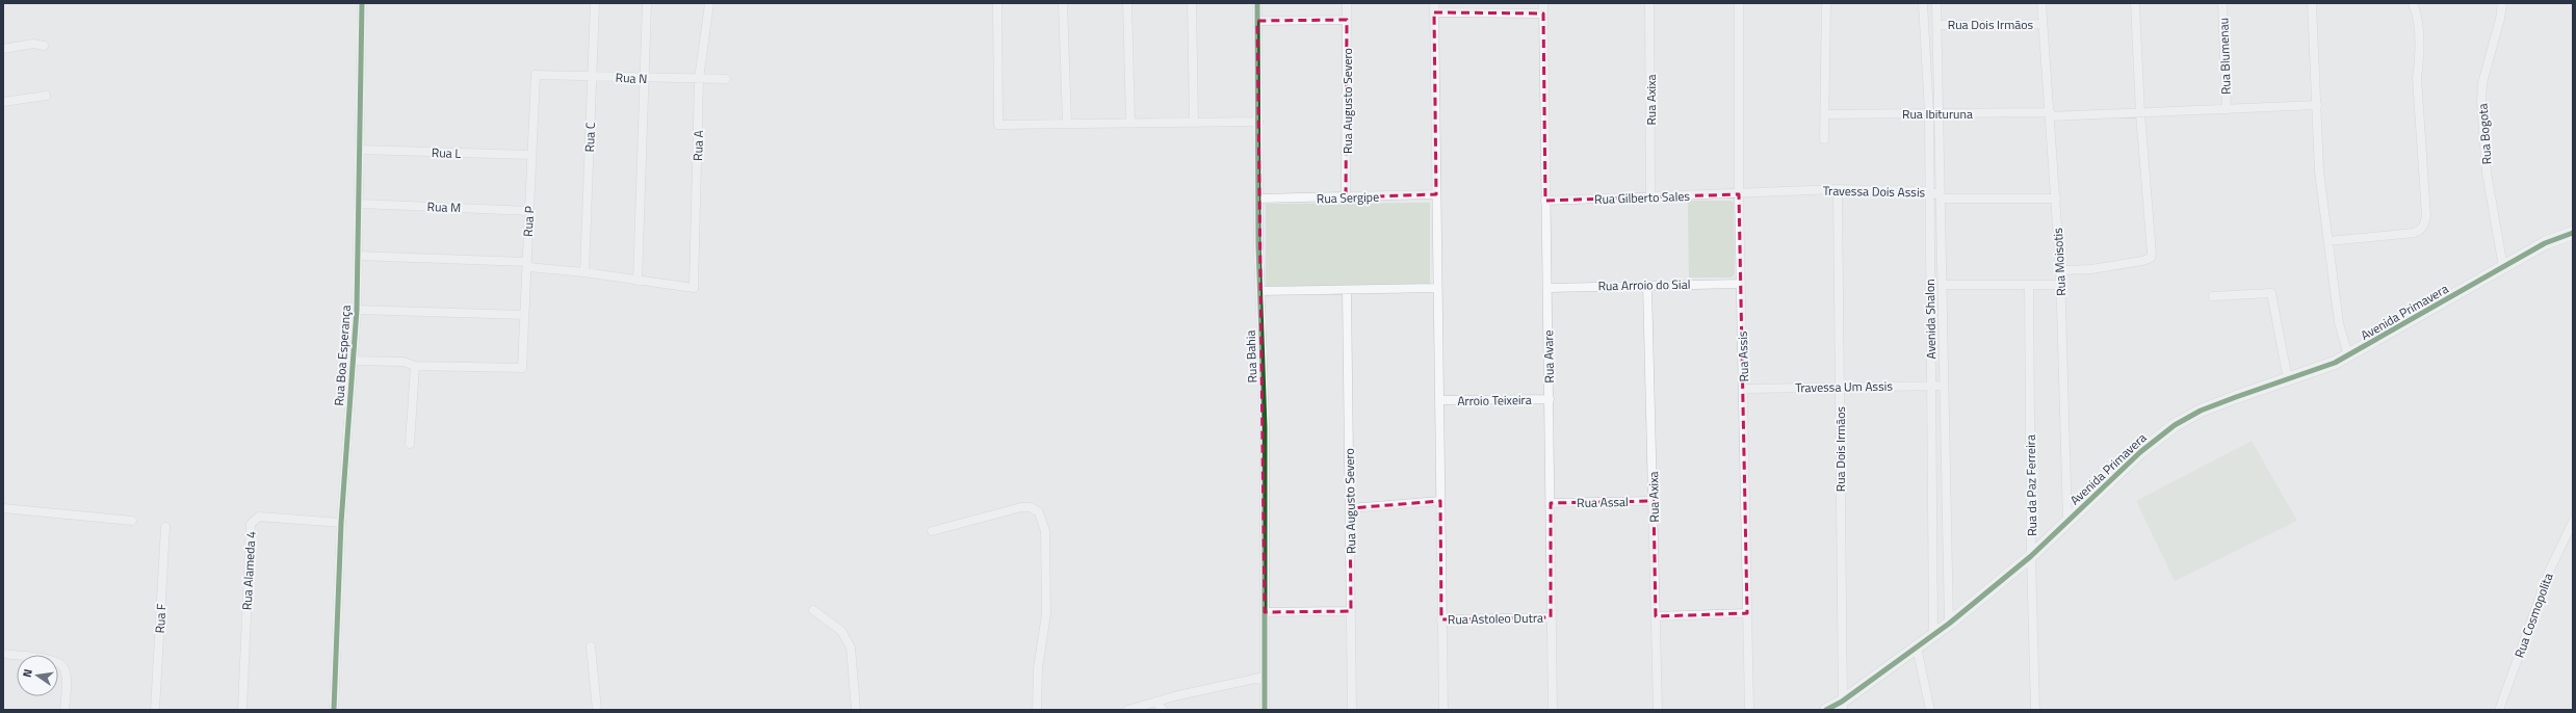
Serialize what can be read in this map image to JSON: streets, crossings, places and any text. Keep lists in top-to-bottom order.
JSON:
{
  "streets": {
    "street": [
      "Rua Dois Irmãos",
      "Rua Blumenau",
      "Rua N",
      "Rua Axixa",
      "Rua Augusto Severo",
      "Rua Ibituruna",
      "Rua Bogota",
      "Rua C",
      "Rua A",
      "Rua L",
      "Travessa Dois Assis",
      "Rua Sergipe",
      "Rua Gilberto Sales",
      "Rua M",
      "Rua P",
      "Rua Moisotis",
      "Rua Arroio do Sial",
      "Avenida Primavera",
      "Avenida Shalon",
      "Rua Boa Esperança",
      "Rua Bahia",
      "Rua Avare",
      "Rua Assis",
      "Travessa Um Assis",
      "Arroio Teixeira",
      "Rua da Paz Ferreira",
      "Rua Assal",
      "Rua Alameda 4",
      "Rua Cosmopolita",
      "Rua F",
      "Rua Astoleo Dutra"
    ]
  },
  "crossings": [
    ["Rua Dois Irmãos", "Travessa Dois Assis"],
    ["Rua Dois Irmãos", "Rua Moisotis"],
    ["Rua Dois Irmãos", "Avenida Primavera"],
    ["Rua Dois Irmãos", "Avenida Shalon"],
    ["Rua Dois Irmãos", "Travessa Um Assis"],
    ["Rua Blumenau", "Rua Ibituruna"],
    ["Rua N", "Rua C"],
    ["Rua N", "Rua A"],
    ["Rua N", "Rua P"],
    ["Rua Axixa", "Rua Gilberto Sales"],
    ["Rua Axixa", "Rua Arroio do Sial"],
    ["Rua Axixa", "Rua Assal"],
    ["Rua Augusto Severo", "Rua Sergipe"],
    ["Rua Ibituruna", "Rua Moisotis"],
    ["Rua Ibituruna", "Avenida Shalon"],
    ["Rua Bogota", "Avenida Primavera"],
    ["Rua L", "Rua P"],
    ["Rua L", "Rua Boa Esperança"],
    ["Travessa Dois Assis", "Rua Gilberto Sales"],
    ["Travessa Dois Assis", "Rua Moisotis"],
    ["Travessa Dois Assis", "Avenida Shalon"],
    ["Travessa Dois Assis", "Rua Assis"],
    ["Rua Sergipe", "Rua Bahia"],
    ["Rua Gilberto Sales", "Rua Avare"],
    ["Rua Gilberto Sales", "Rua Assis"],
    ["Rua M", "Rua P"],
    ["Rua M", "Rua Boa Esperança"],
    ["Rua Moisotis", "Avenida Primavera"],
    ["Rua Arroio do Sial", "Rua Avare"],
    ["Rua Arroio do Sial", "Rua Assis"],
    ["Avenida Primavera", "Avenida Shalon"],
    ["Avenida Primavera", "Rua da Paz Ferreira"],
    ["Avenida Shalon", "Travessa Um Assis"],
    ["Rua Boa Esperança", "Rua Alameda 4"],
    ["Rua Avare", "Arroio Teixeira"],
    ["Rua Avare", "Rua Assal"],
    ["Rua Avare", "Rua Astoleo Dutra"],
    ["Rua Assis", "Travessa Um Assis"]
  ],
  "north": "left"
}
